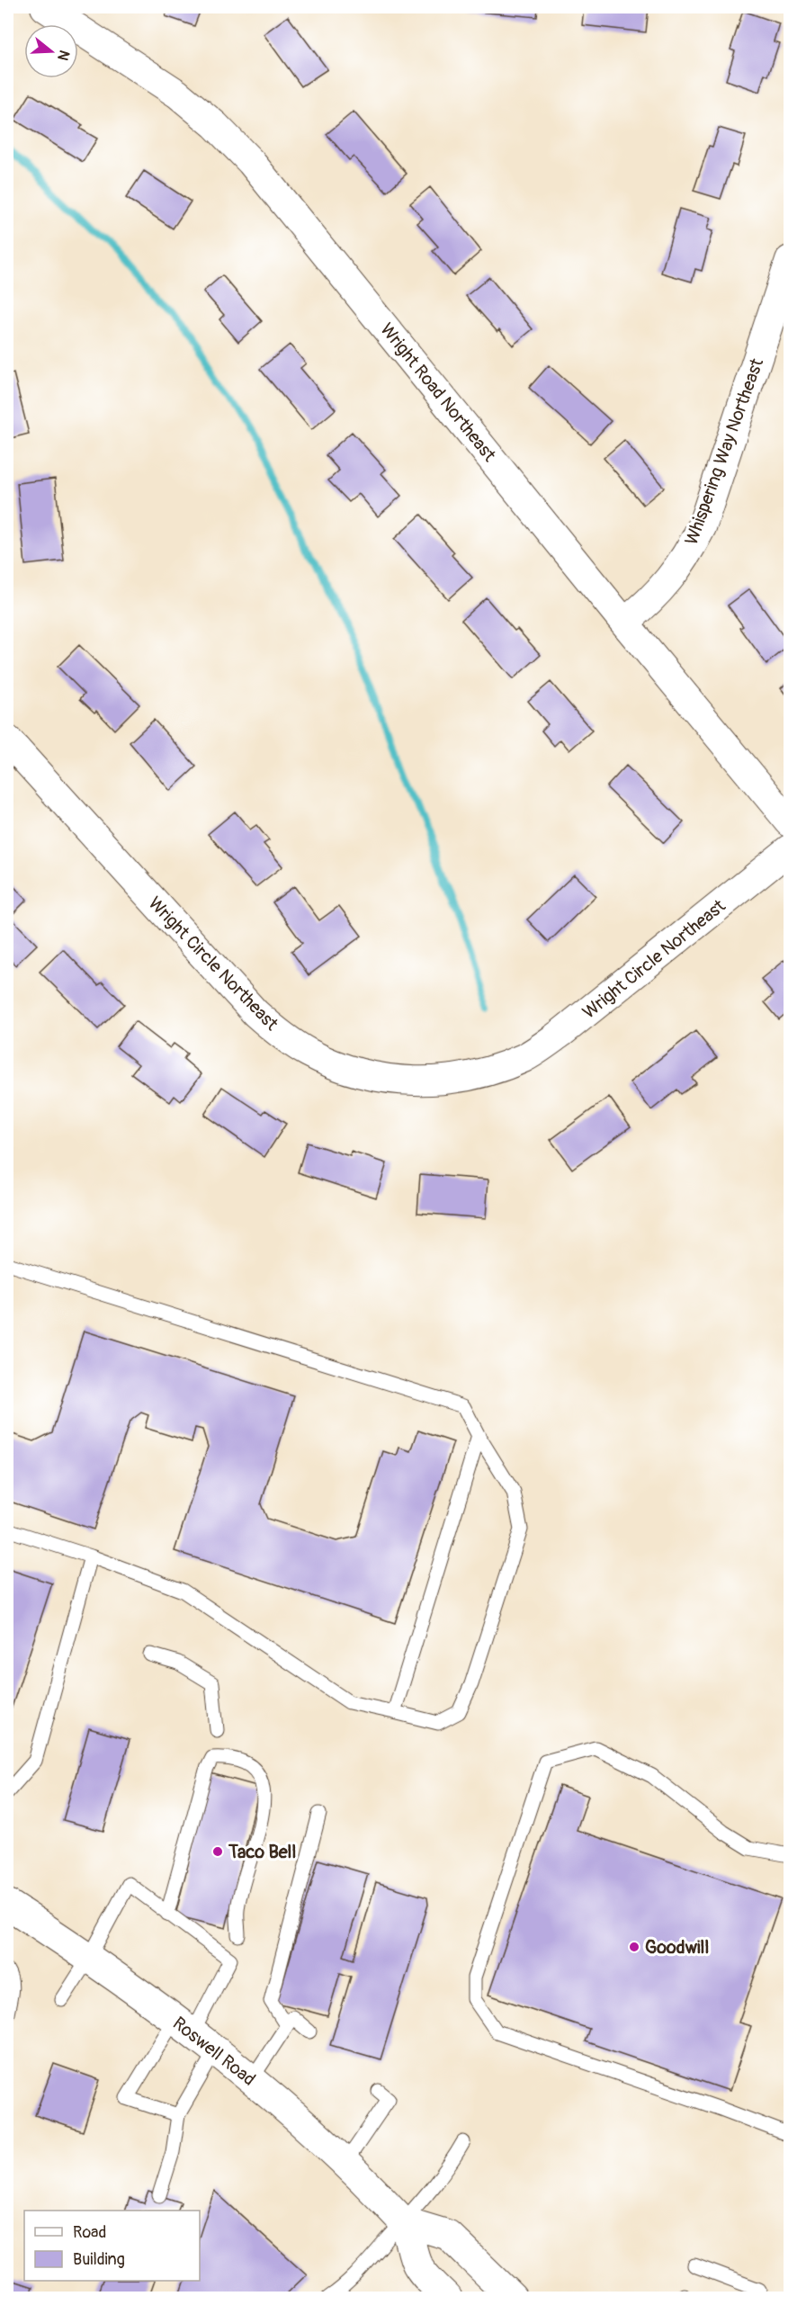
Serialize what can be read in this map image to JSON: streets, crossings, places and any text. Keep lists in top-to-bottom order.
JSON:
{
  "streets": {
    "main road": ["Roswell Road"],
    "street": ["Wright Road Northeast", "Whispering Way Northeast", "Wright Circle Northeast"]
  },
  "crossings": [
    ["Wright Road Northeast", "Whispering Way Northeast"]
  ],
  "places": ["Taco Bell", "Goodwill"],
  "legend": ["Road", "Building"],
  "north": "right"
}
